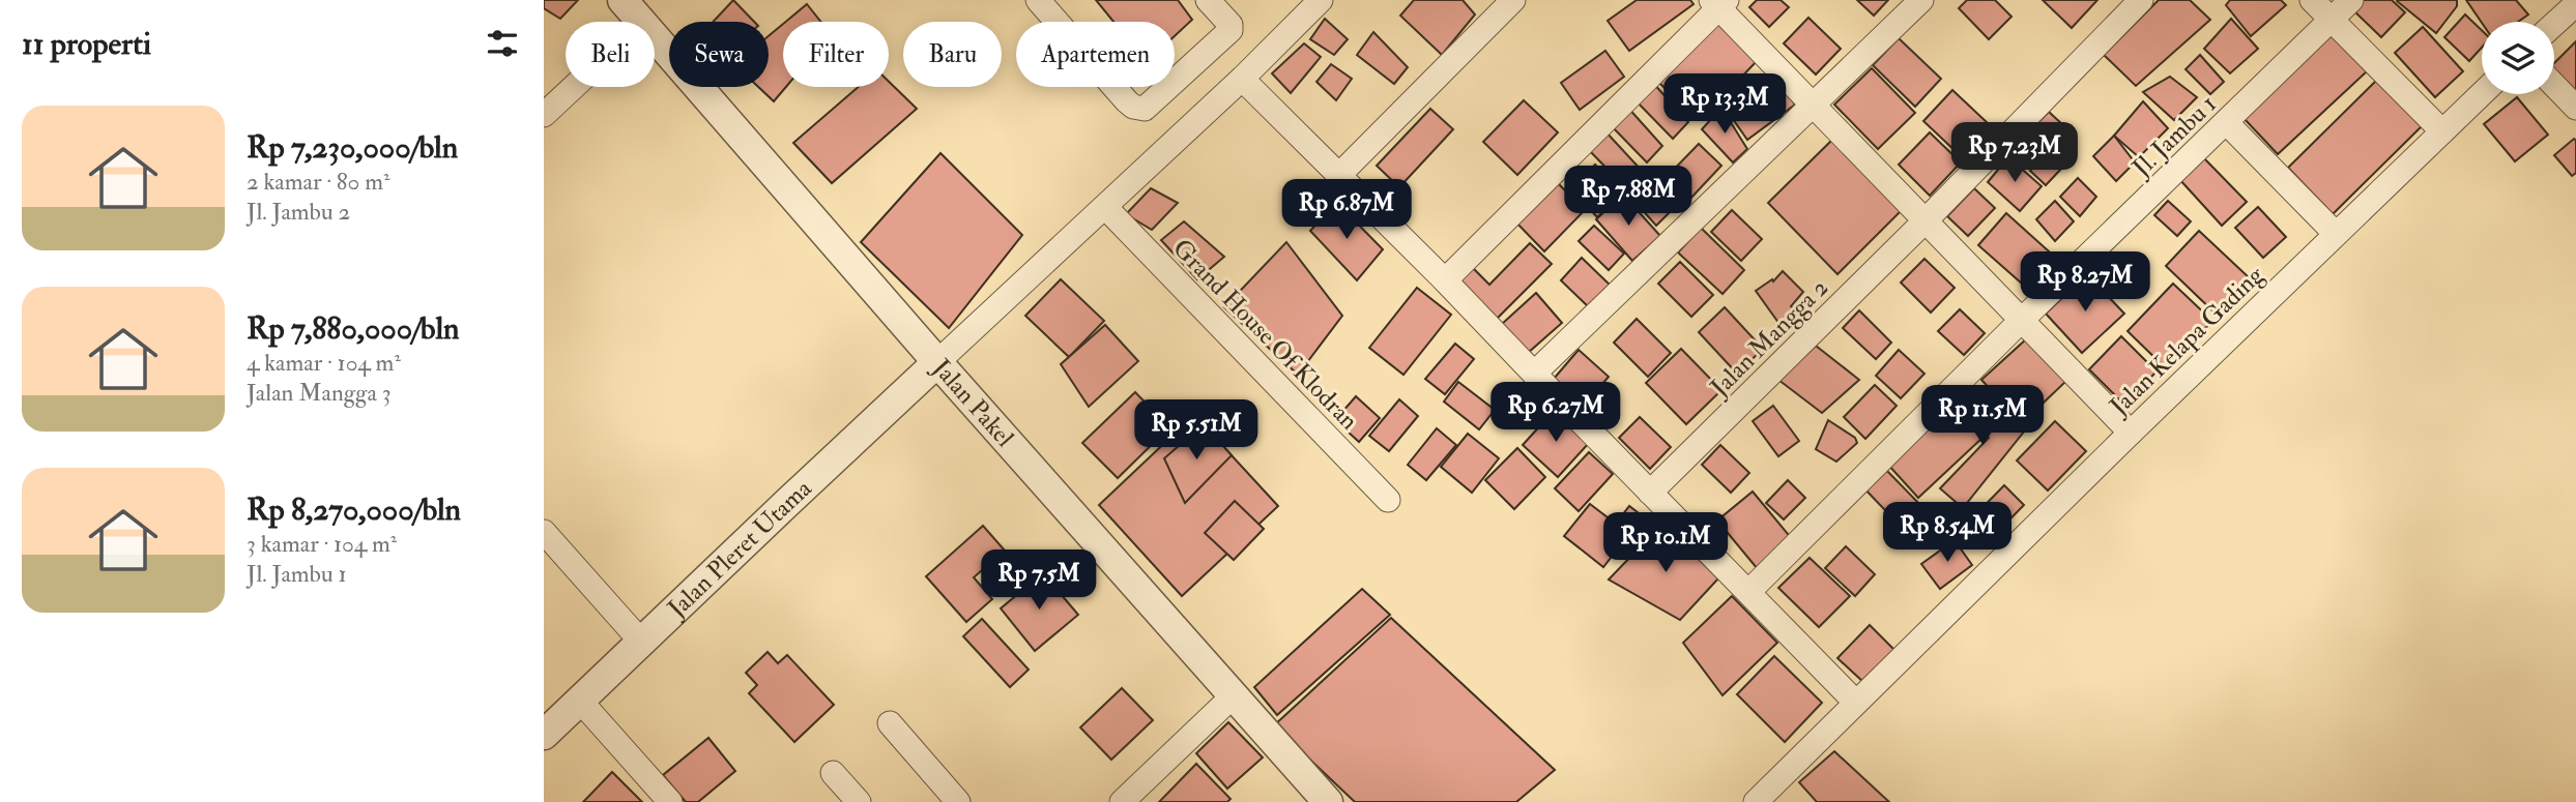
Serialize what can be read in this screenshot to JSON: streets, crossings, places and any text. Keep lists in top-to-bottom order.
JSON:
{
  "streets": {
    "street": [
      "Jl. Jambu 1",
      "Grand House Of Klodran",
      "Jalan Mangga 2",
      "Jalan Kelapa Gading",
      "Jalan Pakel",
      "Jalan Pleret Utama"
    ]
  },
  "crossings": [
    ["Jalan Pakel", "Jalan Pleret Utama"]
  ],
  "page": {
    "heading": "11 properti",
    "chip": [
      "Beli",
      "Sewa",
      "Filter",
      "Baru",
      "Apartemen"
    ],
    "price": [
      "Rp 13.3M",
      "Rp 7.23M",
      "Rp 7.88M",
      "Rp 6.87M",
      "Rp 8.27M",
      "Rp 6.27M",
      "Rp 11.5M",
      "Rp 5.51M",
      "Rp 8.54M",
      "Rp 10.1M",
      "Rp 7.5M"
    ],
    "list": [
      {
        "name": "Rp 7,230,000/bln",
        "note": "2 kamar · 80 m² · Jl. Jambu 2"
      },
      {
        "name": "Rp 7,880,000/bln",
        "note": "4 kamar · 104 m² · Jalan Mangga 3"
      },
      {
        "name": "Rp 8,270,000/bln",
        "note": "3 kamar · 104 m² · Jl. Jambu 1"
      }
    ]
  }
}
